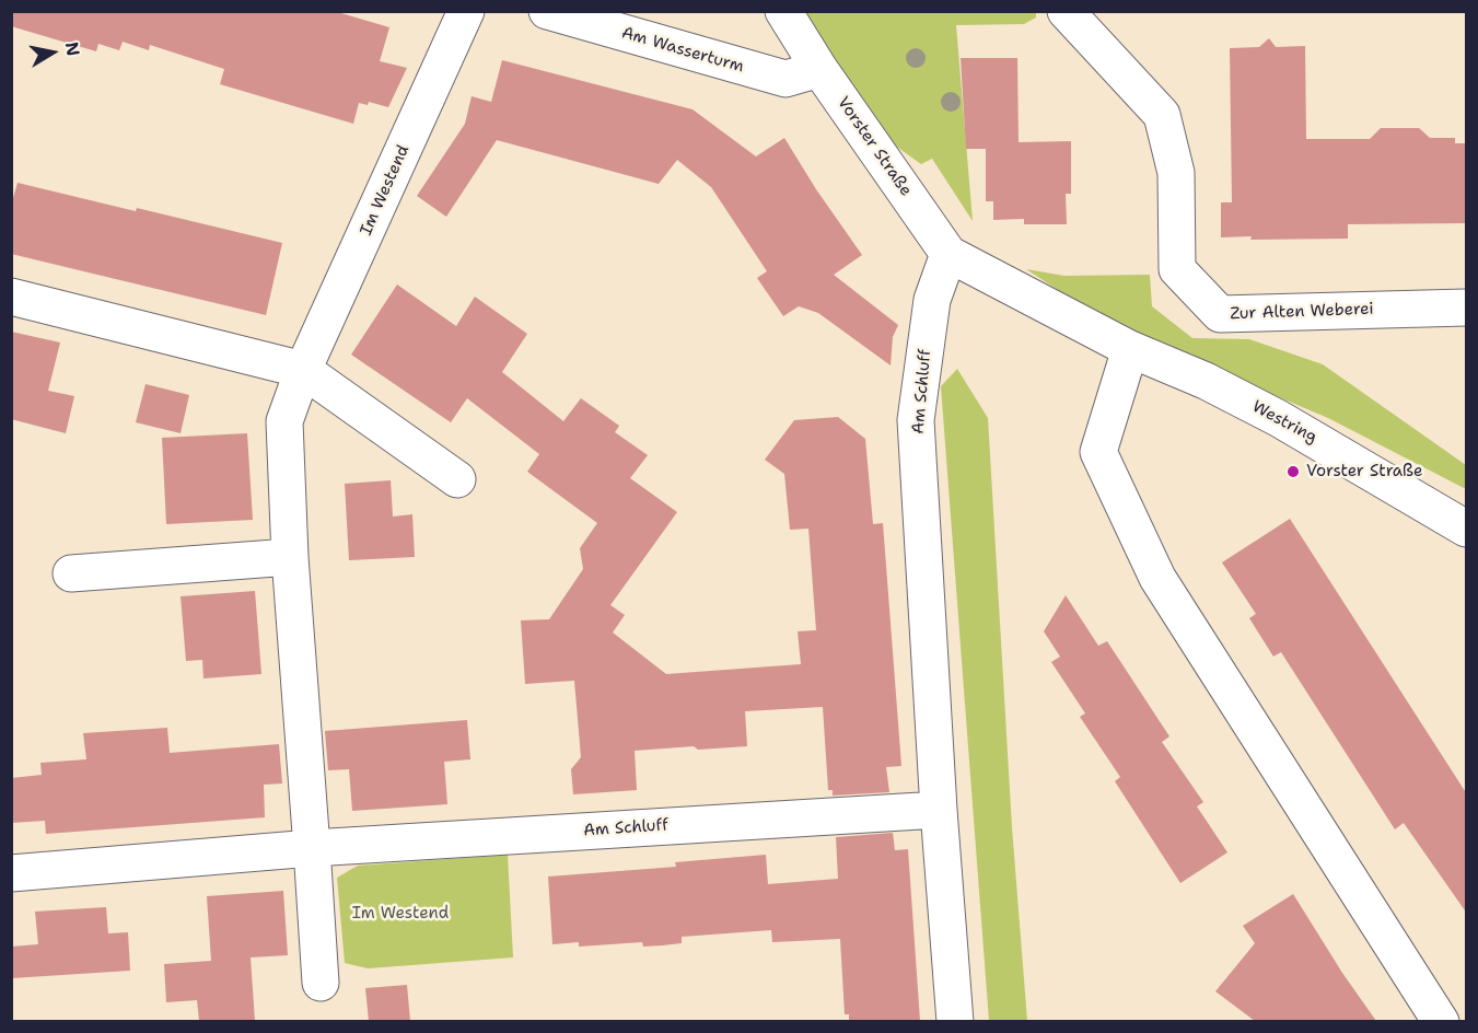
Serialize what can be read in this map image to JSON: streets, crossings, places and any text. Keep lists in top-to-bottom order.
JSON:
{
  "streets": {
    "street": [
      "Am Wasserturm",
      "Vorster Straße",
      "Im Westend",
      "Zur Alten Weberei",
      "Am Schluff",
      "Westring"
    ]
  },
  "crossings": [
    ["Am Wasserturm", "Vorster Straße"],
    ["Vorster Straße", "Am Schluff"],
    ["Vorster Straße", "Westring"],
    ["Im Westend", "Am Schluff"]
  ],
  "parks": ["Im Westend"],
  "places": ["Vorster Straße"],
  "north": "right"
}
